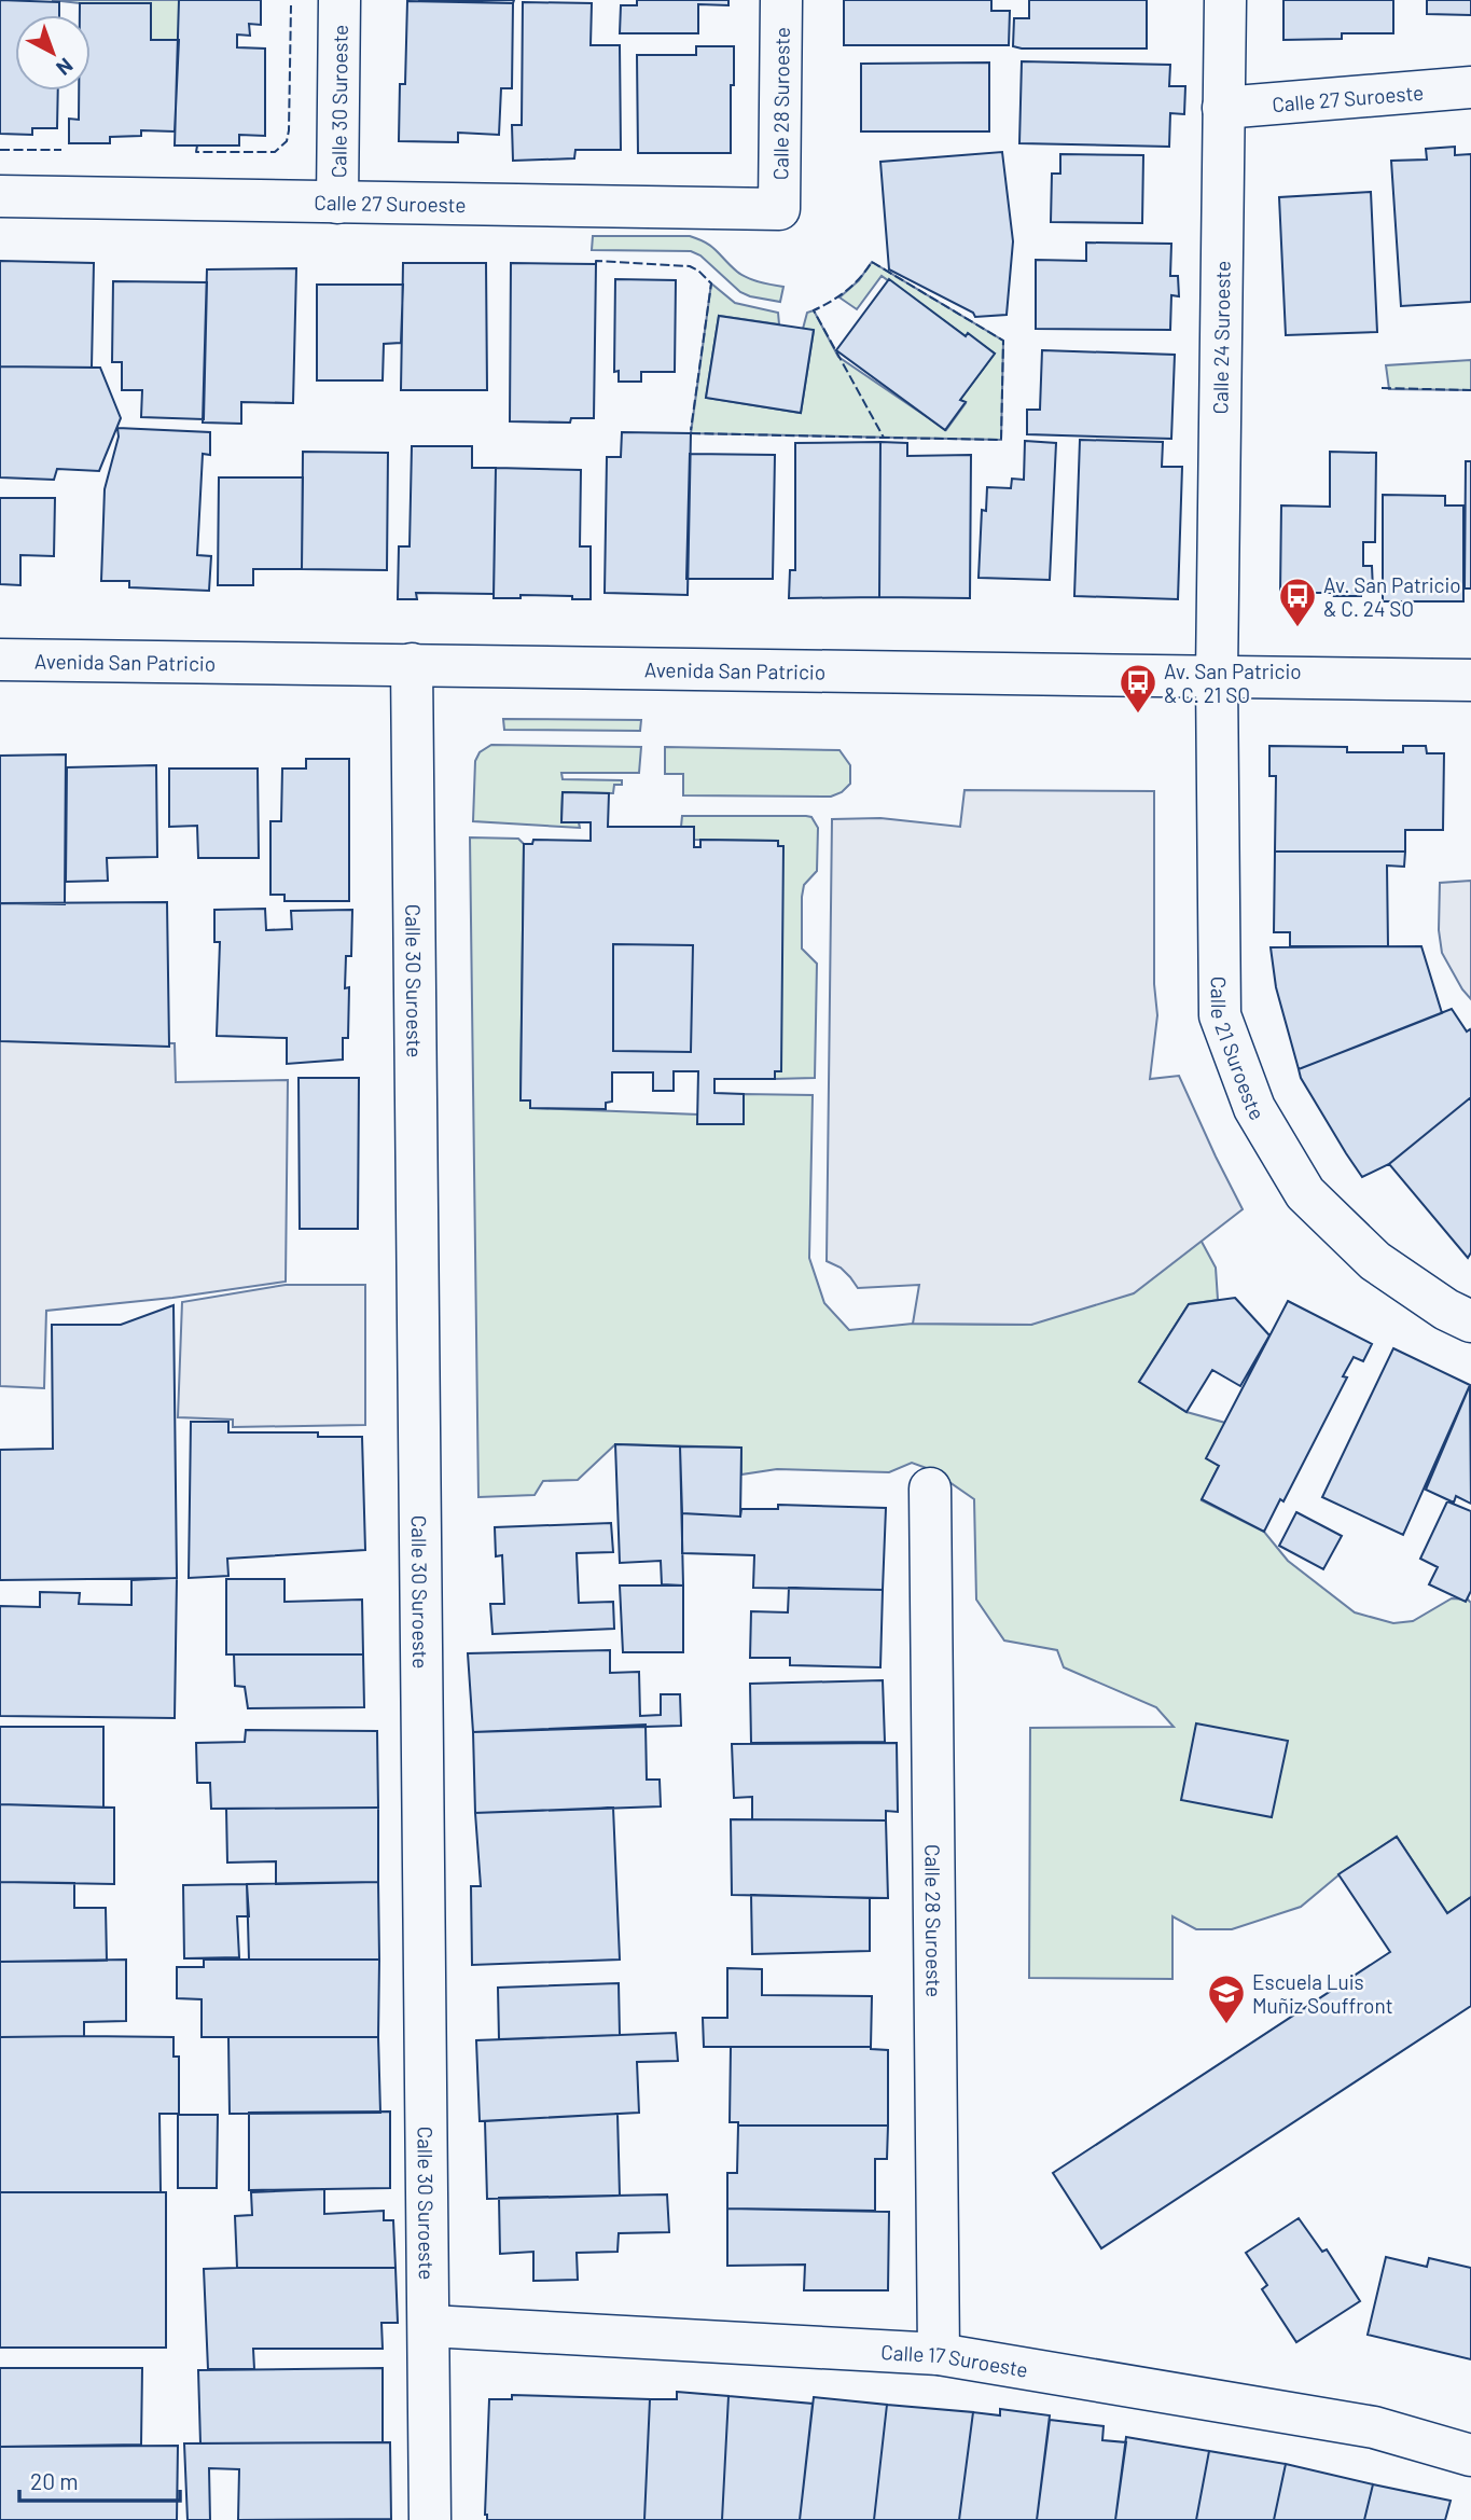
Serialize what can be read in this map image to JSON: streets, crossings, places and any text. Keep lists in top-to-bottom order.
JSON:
{
  "streets": {
    "street": [
      "Calle 27 Suroeste",
      "Calle 30 Suroeste",
      "Calle 28 Suroeste",
      "Calle 24 Suroeste",
      "Avenida San Patricio",
      "Calle 21 Suroeste",
      "Calle 17 Suroeste"
    ]
  },
  "crossings": [
    ["Calle 27 Suroeste", "Calle 30 Suroeste"],
    ["Calle 27 Suroeste", "Calle 28 Suroeste"],
    ["Calle 27 Suroeste", "Calle 24 Suroeste"],
    ["Calle 30 Suroeste", "Avenida San Patricio"],
    ["Calle 30 Suroeste", "Calle 17 Suroeste"],
    ["Calle 28 Suroeste", "Calle 17 Suroeste"],
    ["Calle 24 Suroeste", "Avenida San Patricio"],
    ["Calle 24 Suroeste", "Calle 21 Suroeste"],
    ["Avenida San Patricio", "Calle 21 Suroeste"]
  ],
  "places": {
    "bus stop": ["Av. San Patricio & C. 24 SO", "Av. San Patricio & C. 21 SO"],
    "school or university": ["Escuela Luis Muñiz Souffront"]
  },
  "scale_bar": "20 m",
  "north": "bottom right"
}
